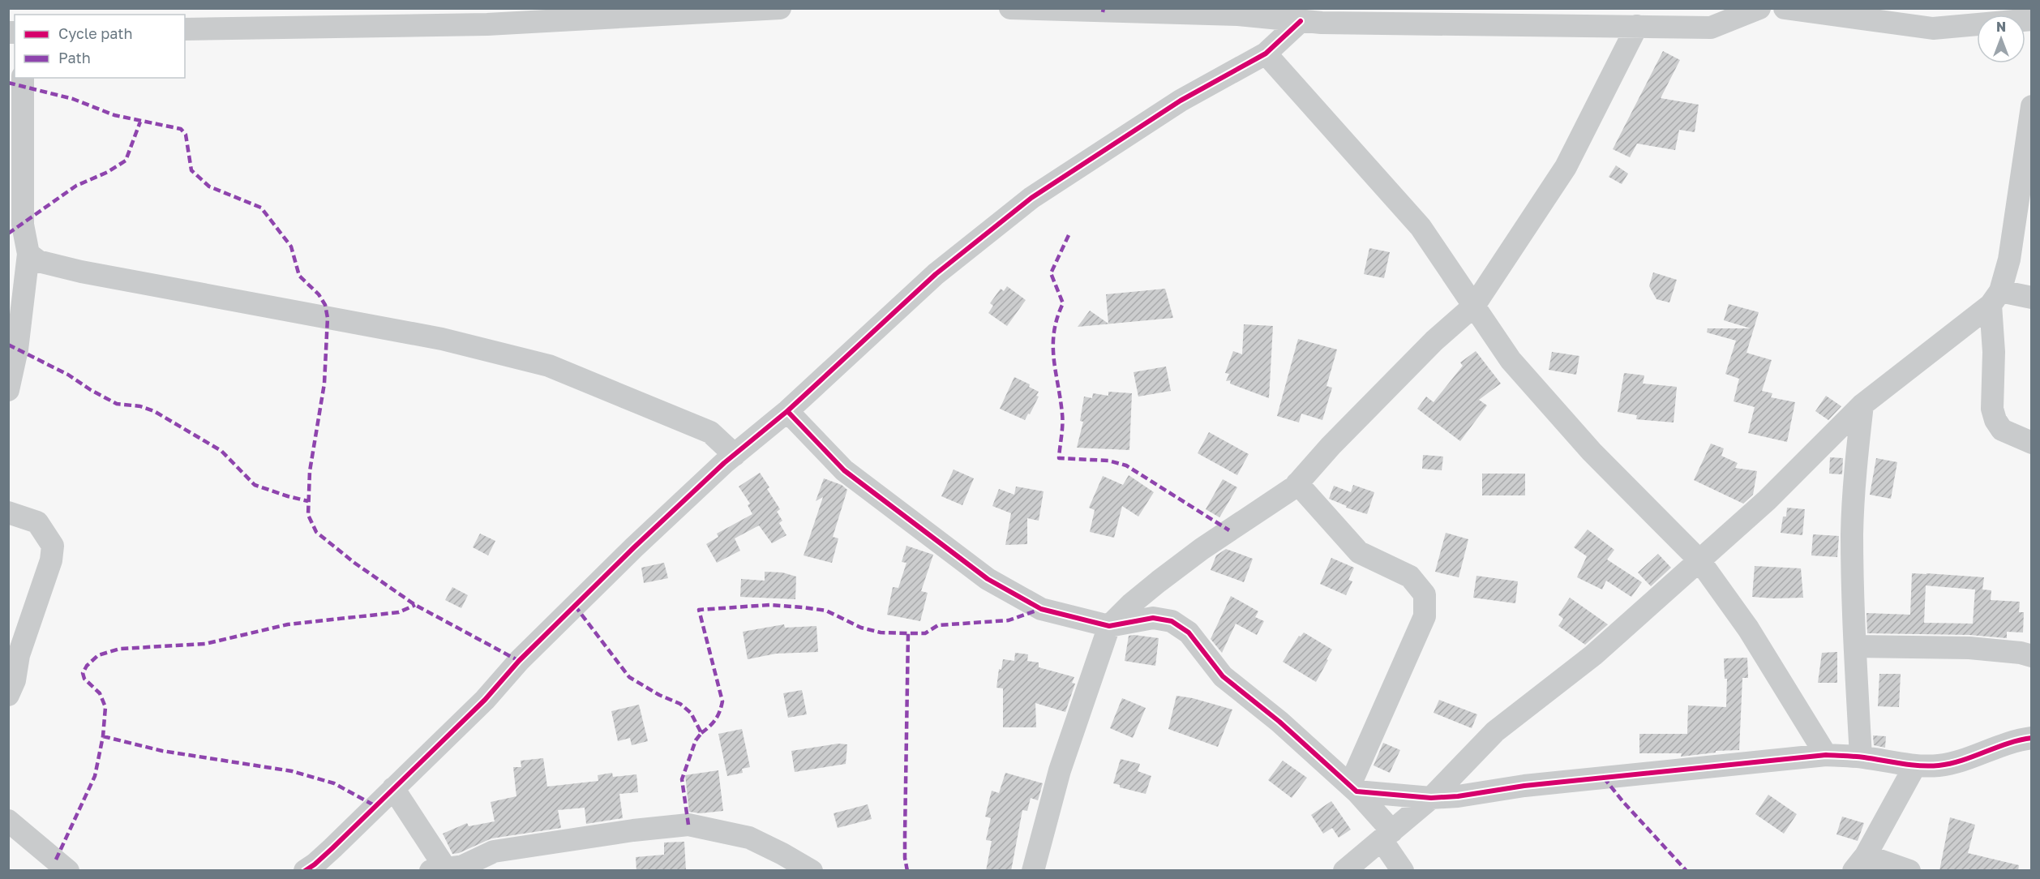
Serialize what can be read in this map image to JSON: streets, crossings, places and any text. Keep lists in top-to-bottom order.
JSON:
{
  "legend": ["Cycle path", "Path"],
  "north": "top"
}
